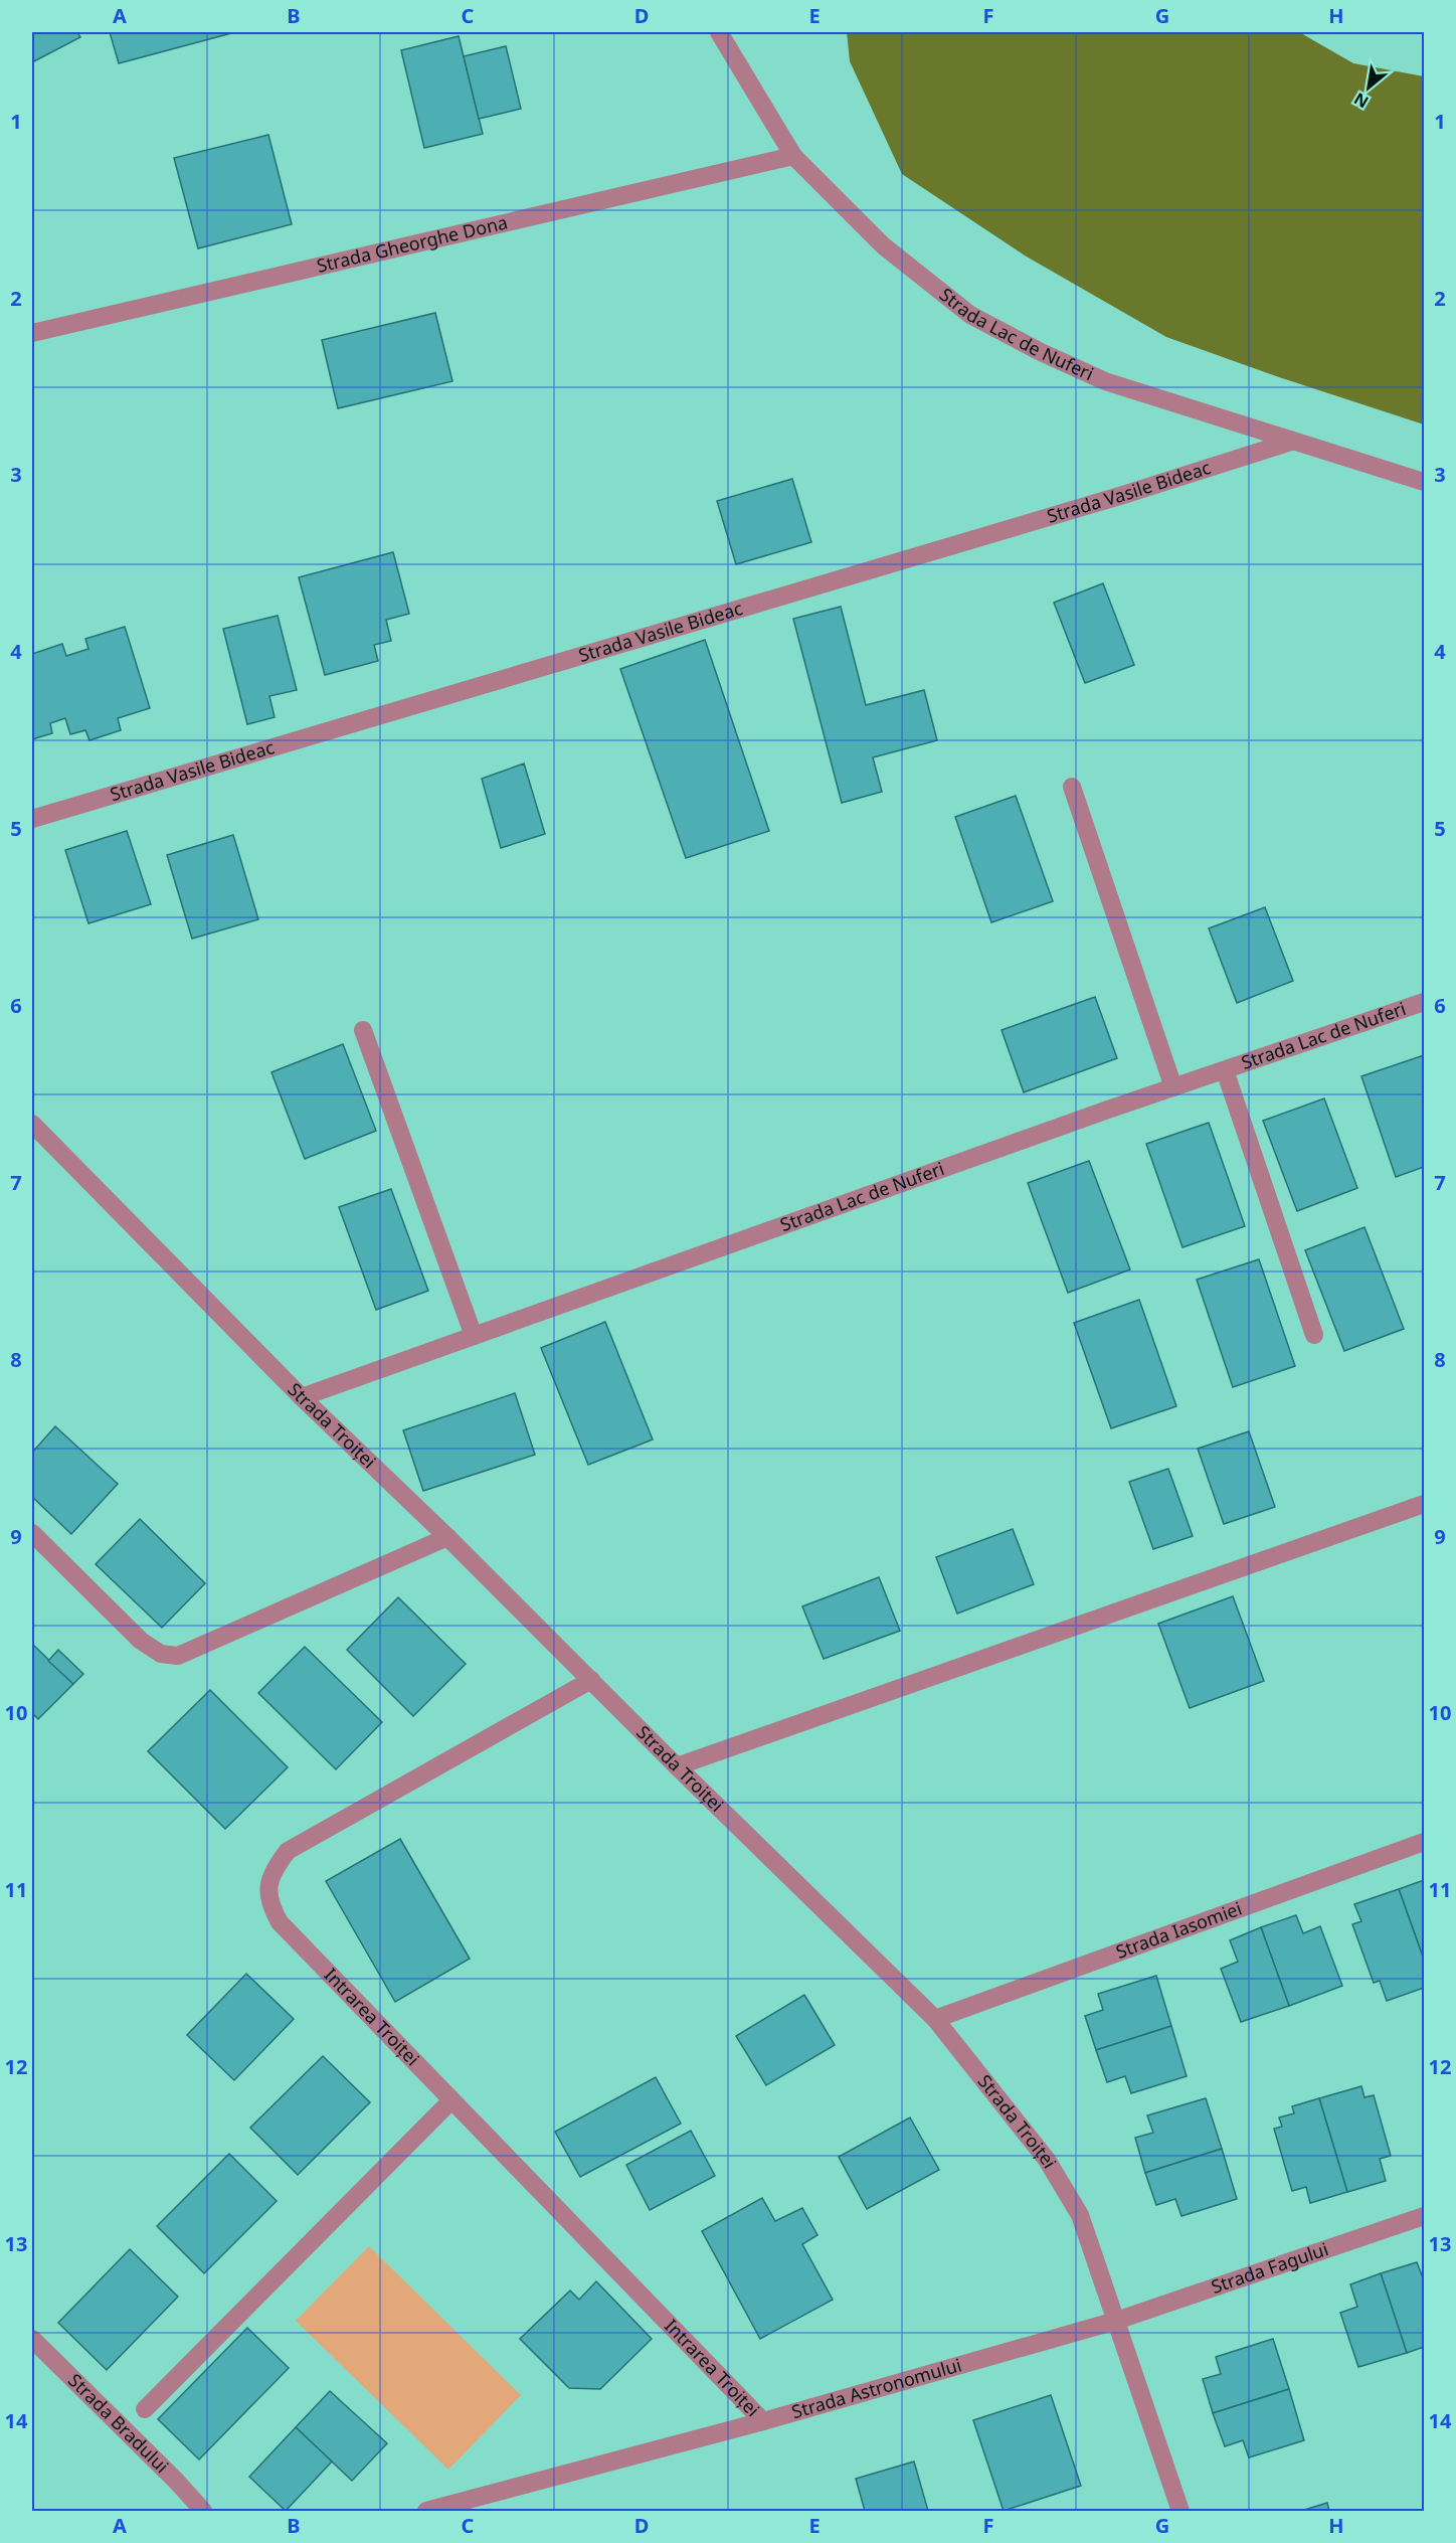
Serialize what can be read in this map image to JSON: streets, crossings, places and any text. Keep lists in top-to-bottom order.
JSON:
{
  "streets": {
    "street": [
      "Strada Gheorghe Dona",
      "Strada Lac de Nuferi",
      "Strada Vasile Bideac",
      "Strada Troiței",
      "Strada Iasomiei",
      "Intrarea Troiței",
      "Strada Fagului",
      "Strada Astronomului",
      "Strada Bradului"
    ]
  },
  "crossings": [
    ["Strada Gheorghe Dona", "Strada Lac de Nuferi"],
    ["Strada Lac de Nuferi", "Strada Vasile Bideac"],
    ["Strada Lac de Nuferi", "Strada Troiței"],
    ["Strada Troiței", "Strada Iasomiei"],
    ["Strada Troiței", "Intrarea Troiței"],
    ["Strada Troiței", "Strada Fagului"],
    ["Strada Troiței", "Strada Astronomului"],
    ["Intrarea Troiței", "Strada Astronomului"],
    ["Strada Fagului", "Strada Astronomului"]
  ],
  "north": "bottom left",
  "grid": {
    "columns": [
      "A",
      "B",
      "C",
      "D",
      "E",
      "F",
      "G",
      "H"
    ],
    "rows": [
      "1",
      "2",
      "3",
      "4",
      "5",
      "6",
      "7",
      "8",
      "9",
      "10",
      "11",
      "12",
      "13",
      "14"
    ]
  }
}
